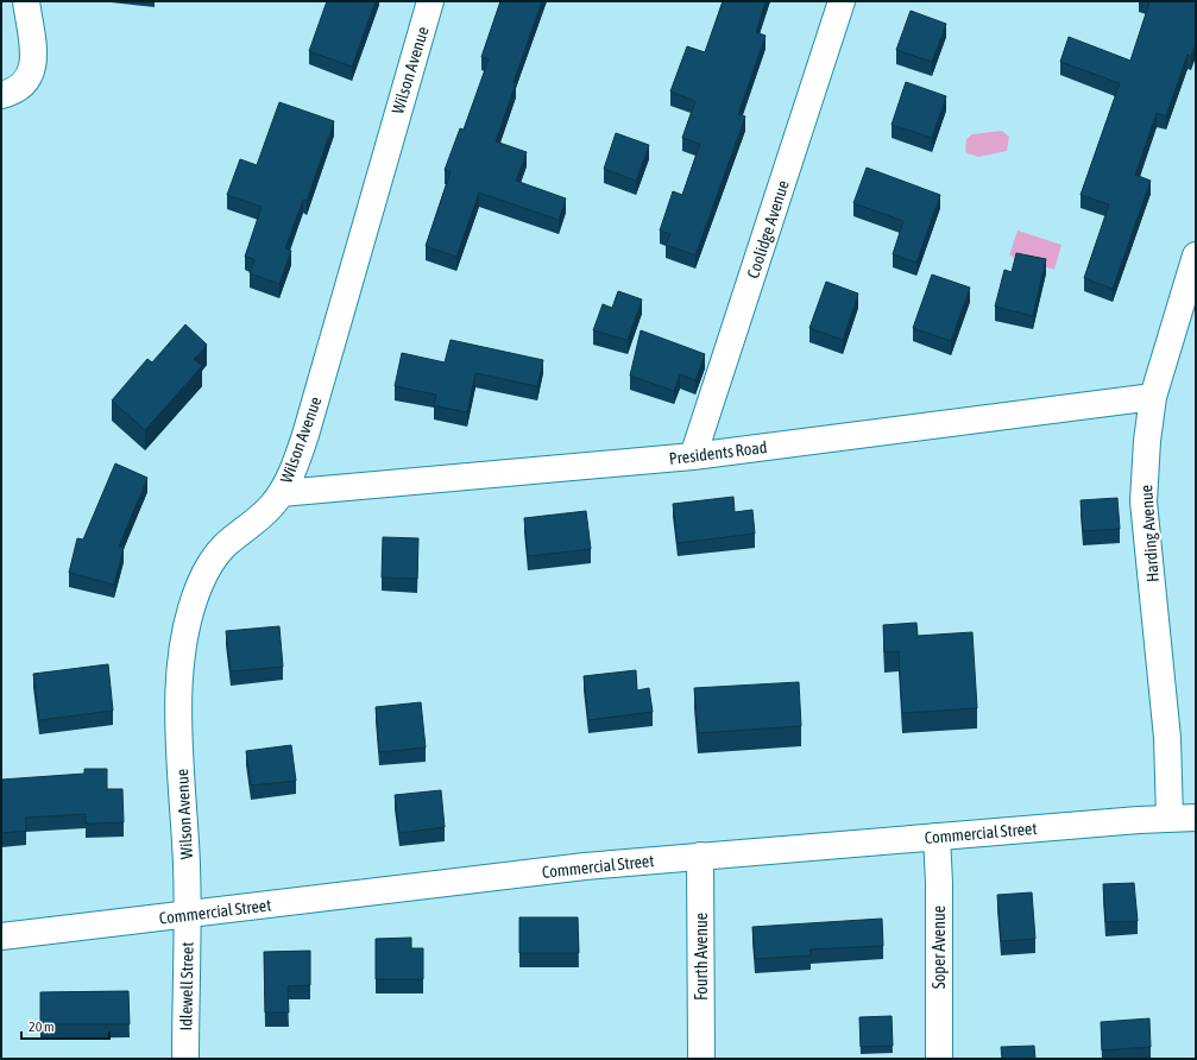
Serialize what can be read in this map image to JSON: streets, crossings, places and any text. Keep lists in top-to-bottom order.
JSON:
{
  "streets": {
    "street": [
      "Wilson Avenue",
      "Coolidge Avenue",
      "Presidents Road",
      "Harding Avenue",
      "Commercial Street",
      "Soper Avenue",
      "Fourth Avenue",
      "Idlewell Street"
    ]
  },
  "crossings": [
    ["Wilson Avenue", "Presidents Road"],
    ["Wilson Avenue", "Commercial Street"],
    ["Wilson Avenue", "Idlewell Street"],
    ["Coolidge Avenue", "Presidents Road"],
    ["Presidents Road", "Harding Avenue"],
    ["Harding Avenue", "Commercial Street"],
    ["Commercial Street", "Soper Avenue"],
    ["Commercial Street", "Fourth Avenue"],
    ["Commercial Street", "Idlewell Street"]
  ],
  "scale_bar": "20 m"
}
